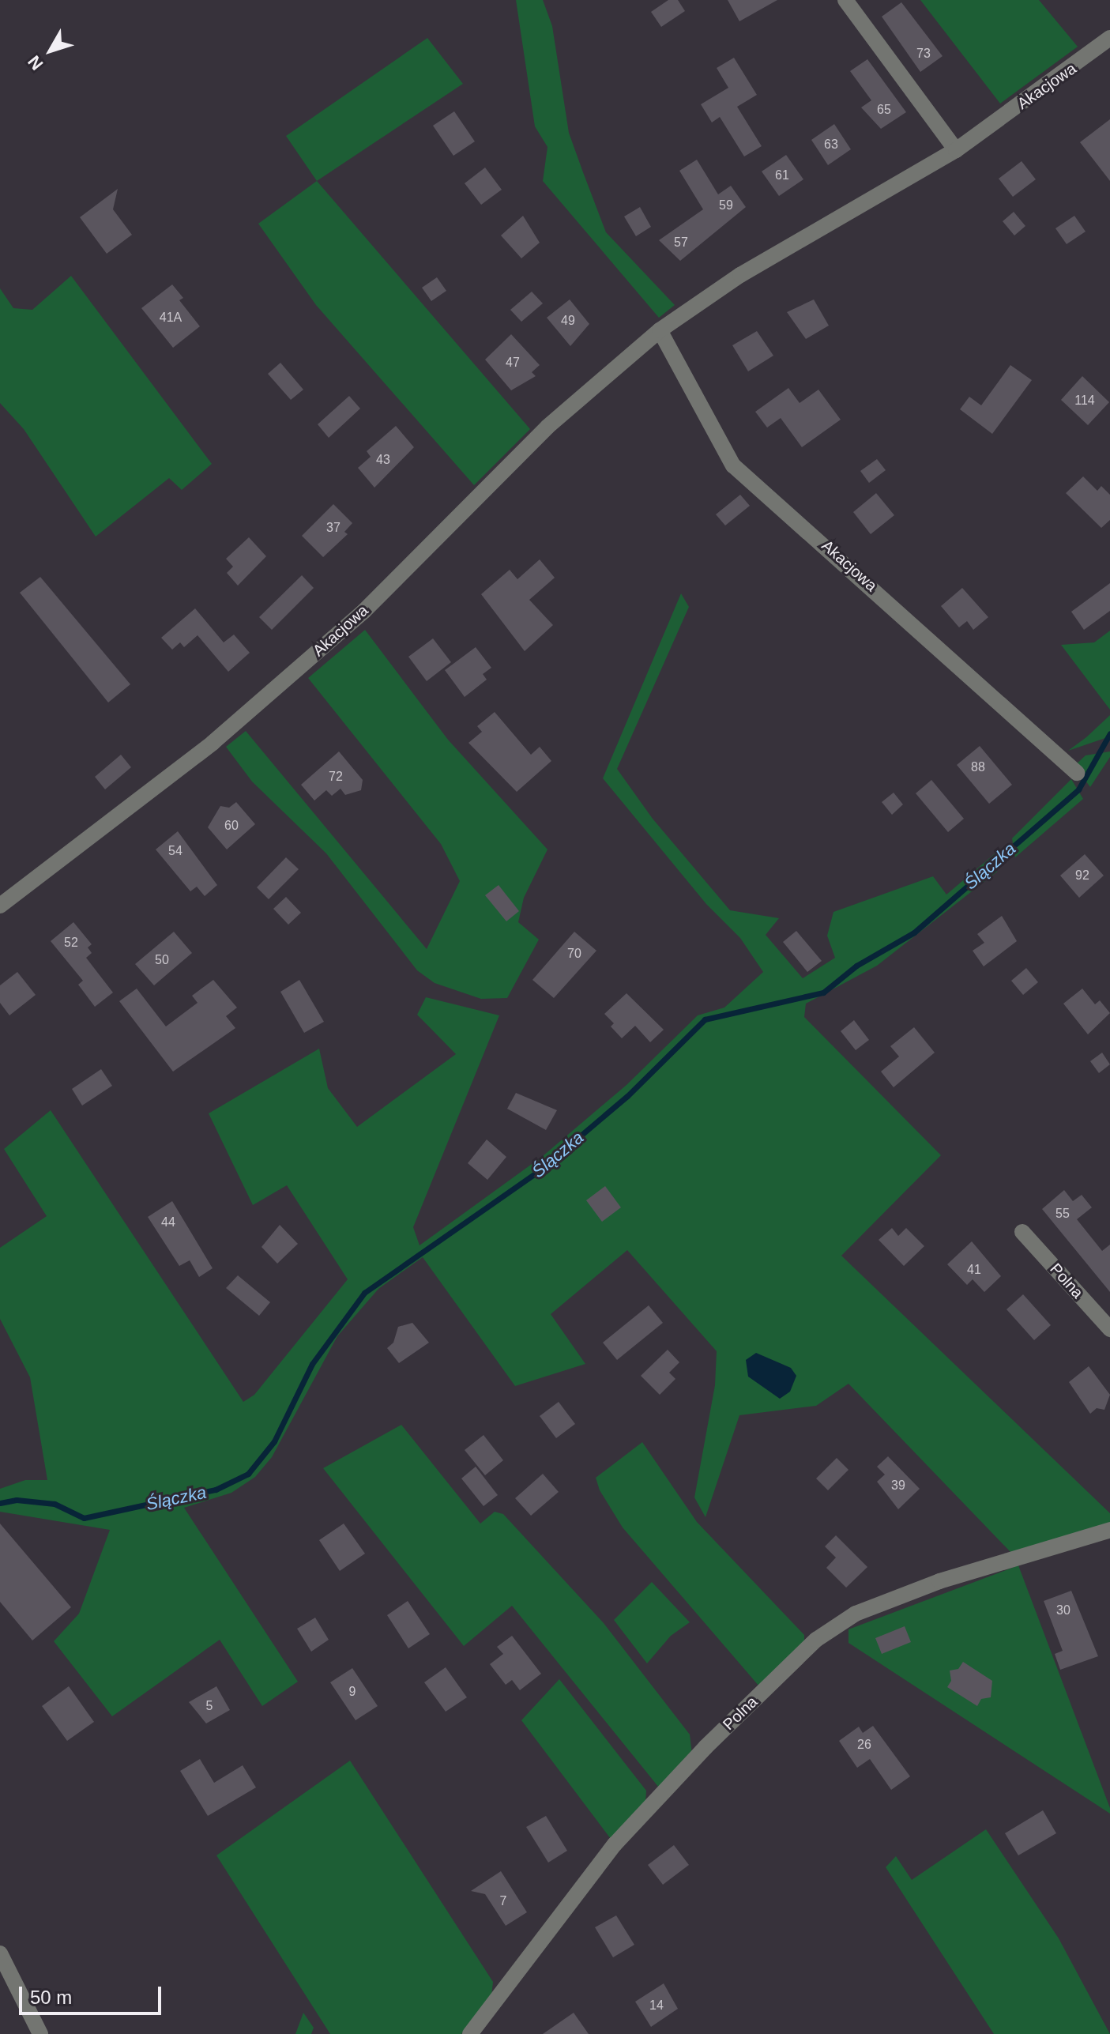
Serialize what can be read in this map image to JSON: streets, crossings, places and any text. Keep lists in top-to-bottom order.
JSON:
{
  "streets": {
    "street": ["Akacjowa", "Polna"]
  },
  "water": ["Ślączka"],
  "house_numbers": [
    "73",
    "65",
    "63",
    "61",
    "59",
    "57",
    "41A",
    "49",
    "47",
    "114",
    "43",
    "37",
    "88",
    "72",
    "60",
    "54",
    "92",
    "52",
    "70",
    "50",
    "55",
    "44",
    "41",
    "39",
    "30",
    "9",
    "5",
    "26",
    "7",
    "14"
  ],
  "scale_bar": "50 m",
  "north": "bottom left"
}
